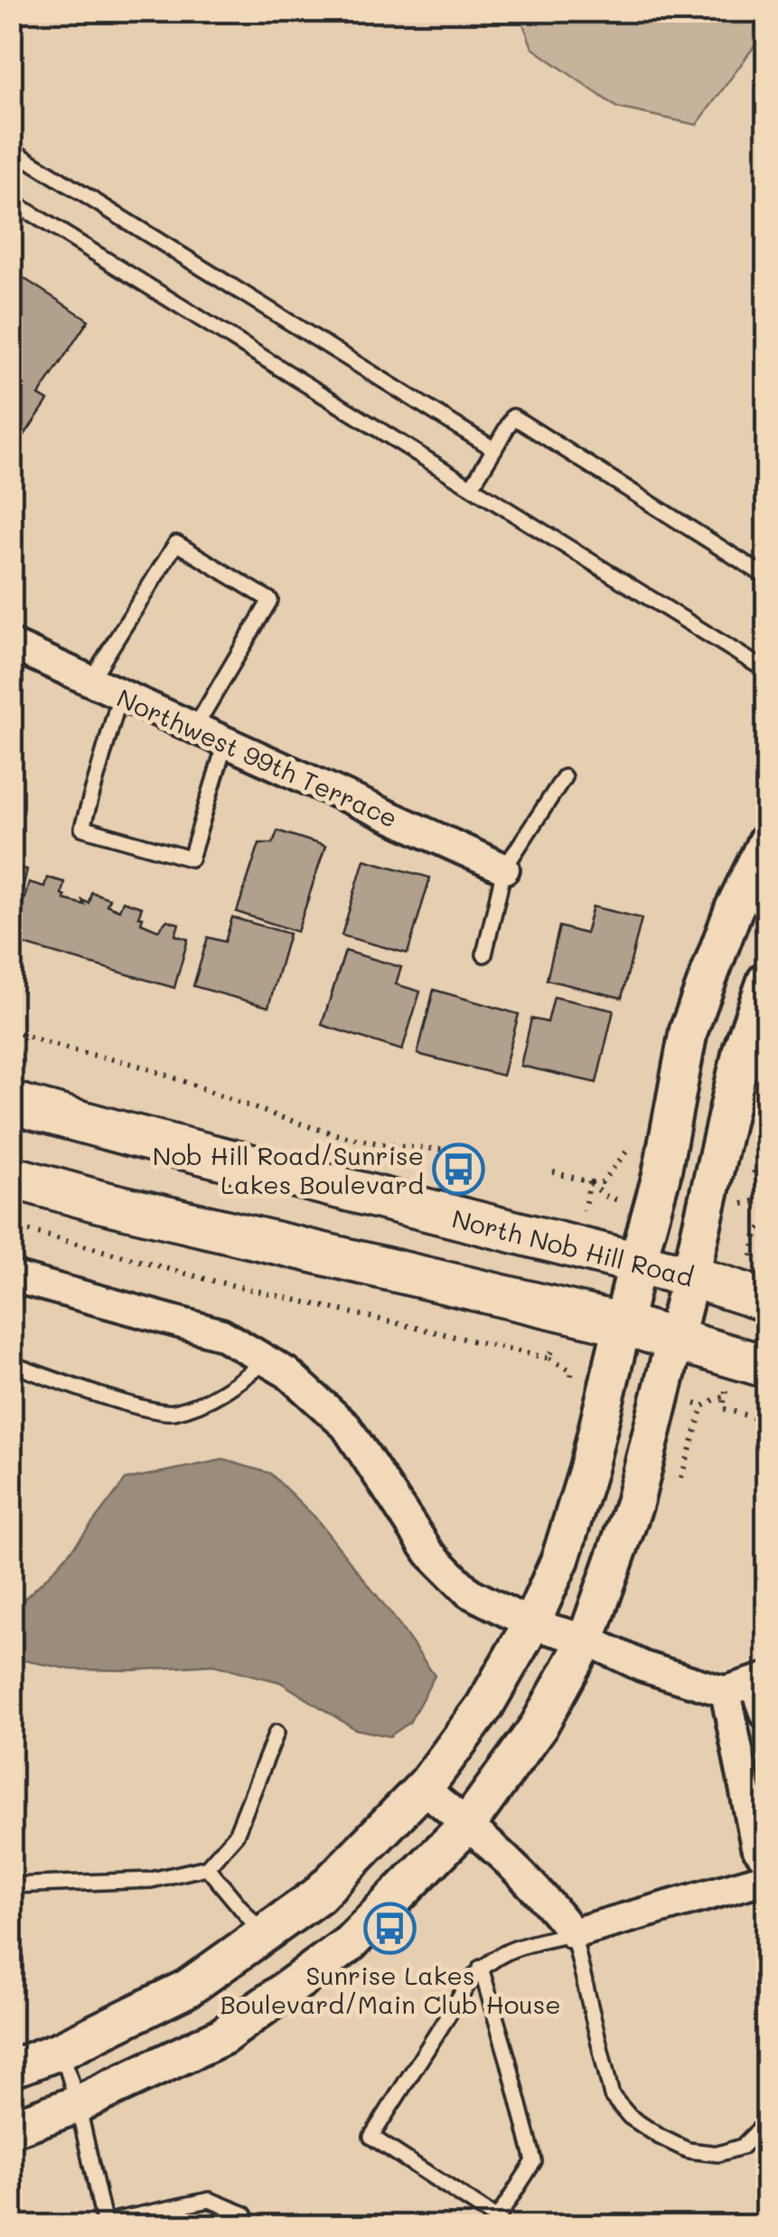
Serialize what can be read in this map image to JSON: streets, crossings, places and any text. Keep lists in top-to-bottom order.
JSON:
{
  "streets": {
    "main road": ["North Nob Hill Road"],
    "street": ["Northwest 99th Terrace"]
  },
  "places": {
    "bus stop": ["Nob Hill Road/Sunrise Lakes Boulevard", "Sunrise Lakes Boulevard/Main Club House"]
  }
}
